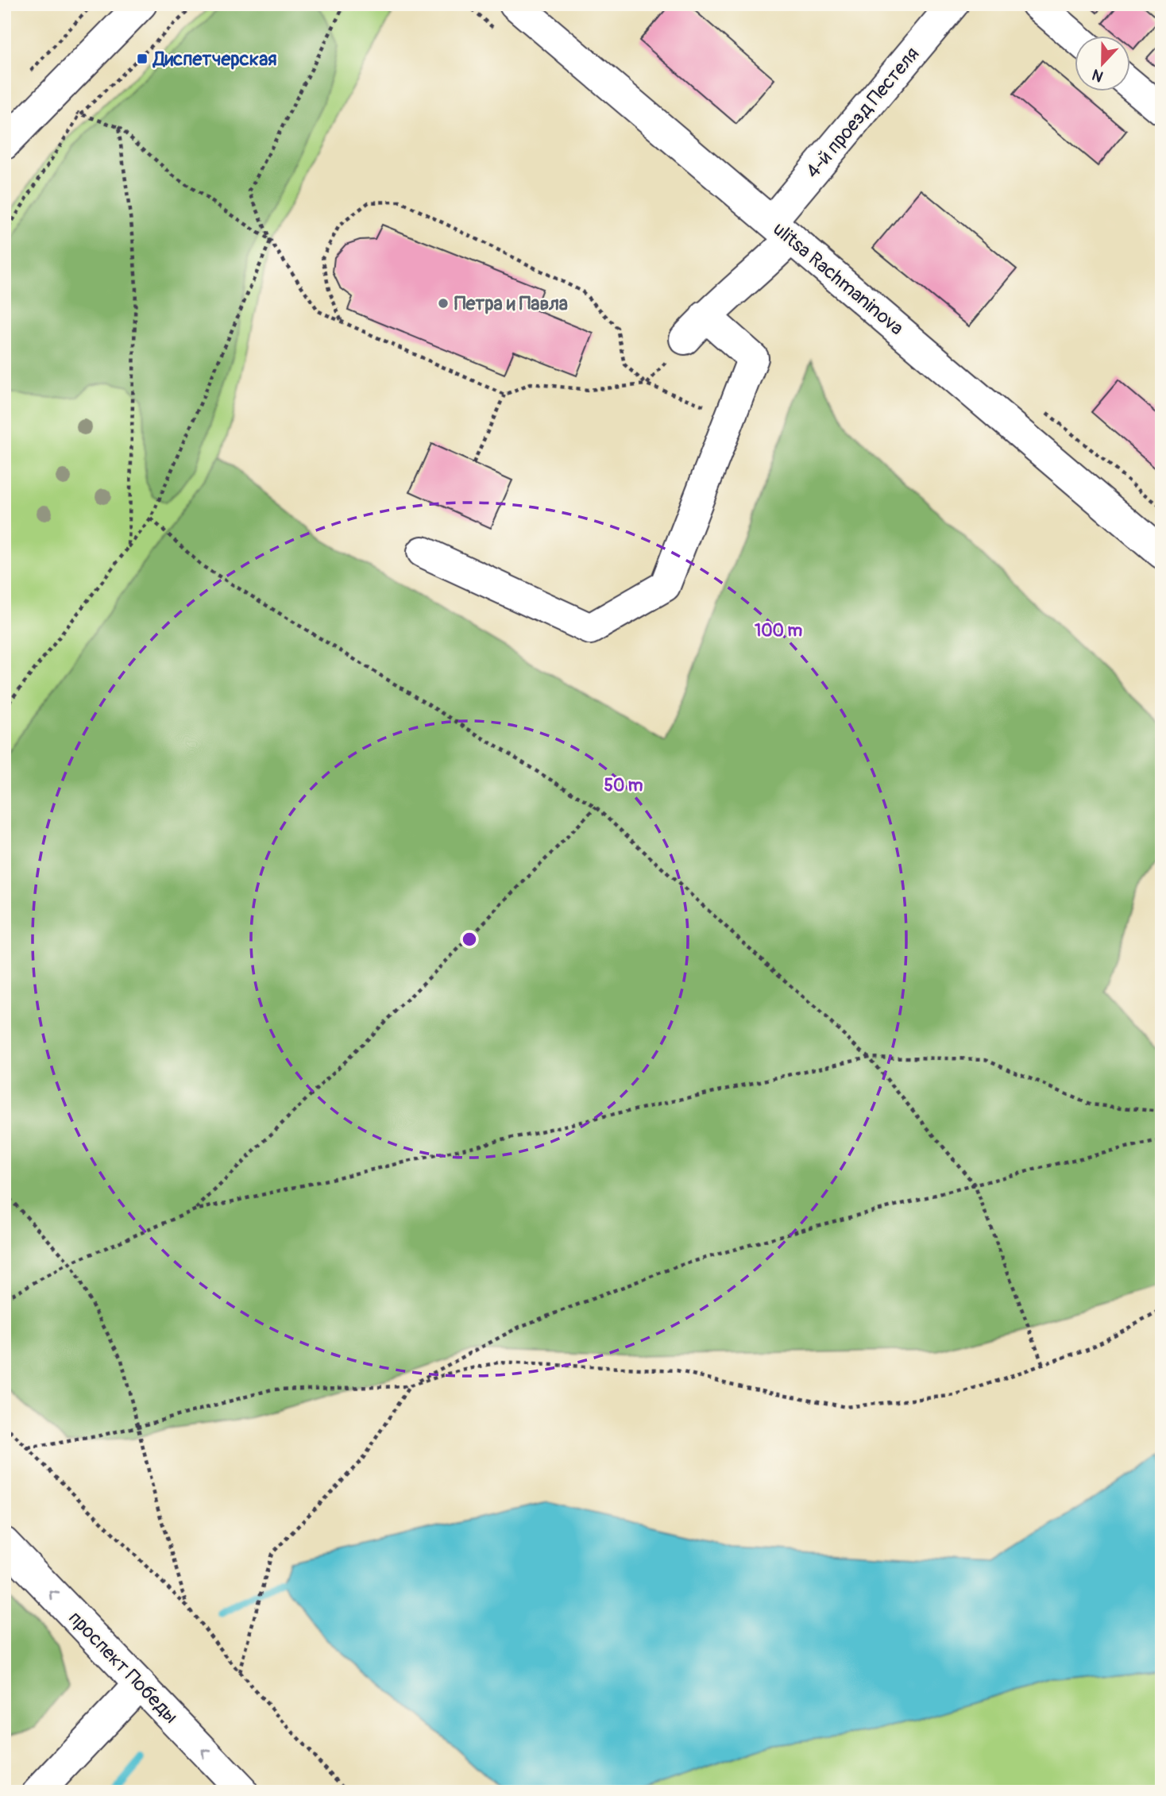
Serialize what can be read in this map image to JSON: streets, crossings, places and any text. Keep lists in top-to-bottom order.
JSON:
{
  "streets": {
    "main road": ["4-й проезд Пестеля", "ulitsa Rachmaninova", "проспект Победы"]
  },
  "crossings": [
    ["4-й проезд Пестеля", "ulitsa Rachmaninova"]
  ],
  "one_way": ["проспект Победы"],
  "places": {
    "transit": ["Диспетчерская"],
    "other": ["Петра и Павла"]
  },
  "north": "bottom",
  "rings": ["100 m", "50 m"]
}
